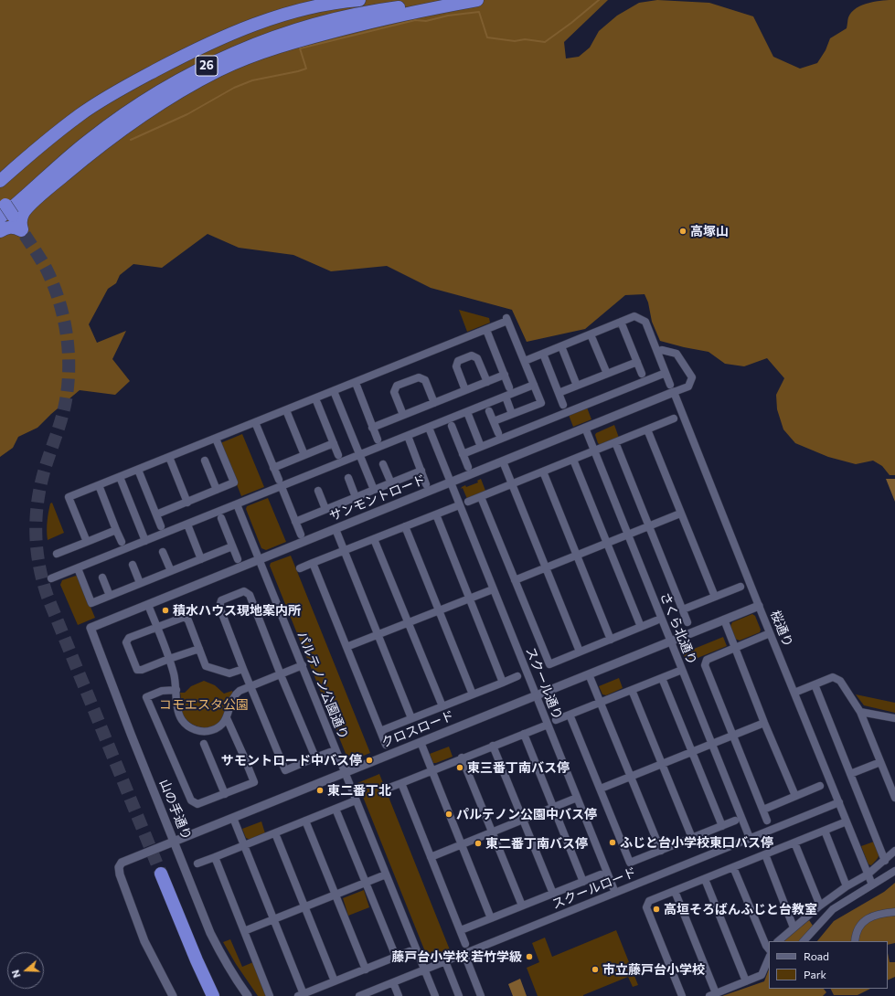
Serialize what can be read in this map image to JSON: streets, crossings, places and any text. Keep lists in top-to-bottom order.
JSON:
{
  "streets": {
    "highway": ["26"],
    "street": [
      "サンモントロード",
      "さくら北通り",
      "桜通り",
      "スクール通り",
      "パルテノン公園通り",
      "クロスロード",
      "山の手通り",
      "スクールロード"
    ]
  },
  "crossings": [
    ["サンモントロード", "さくら北通り"],
    ["サンモントロード", "桜通り"],
    ["サンモントロード", "スクール通り"],
    ["サンモントロード", "パルテノン公園通り"],
    ["サンモントロード", "山の手通り"],
    ["さくら北通り", "クロスロード"],
    ["さくら北通り", "スクールロード"],
    ["桜通り", "クロスロード"],
    ["桜通り", "スクールロード"],
    ["スクール通り", "クロスロード"],
    ["スクール通り", "スクールロード"],
    ["パルテノン公園通り", "クロスロード"],
    ["パルテノン公園通り", "スクールロード"],
    ["クロスロード", "山の手通り"]
  ],
  "parks": ["コモエスタ公園"],
  "places": [
    "高塚山",
    "積水ハウス現地案内所",
    "サモントロード中バス停",
    "東三番丁南バス停",
    "東二番丁北",
    "パルテノン公園中バス停",
    "ふじと台小学校東口バス停",
    "東二番丁南バス停",
    "高垣そろばんふじと台教室",
    "藤戸台小学校 若竹学級",
    "市立藤戸台小学校"
  ],
  "legend": ["Road", "Park"],
  "north": "left"
}
